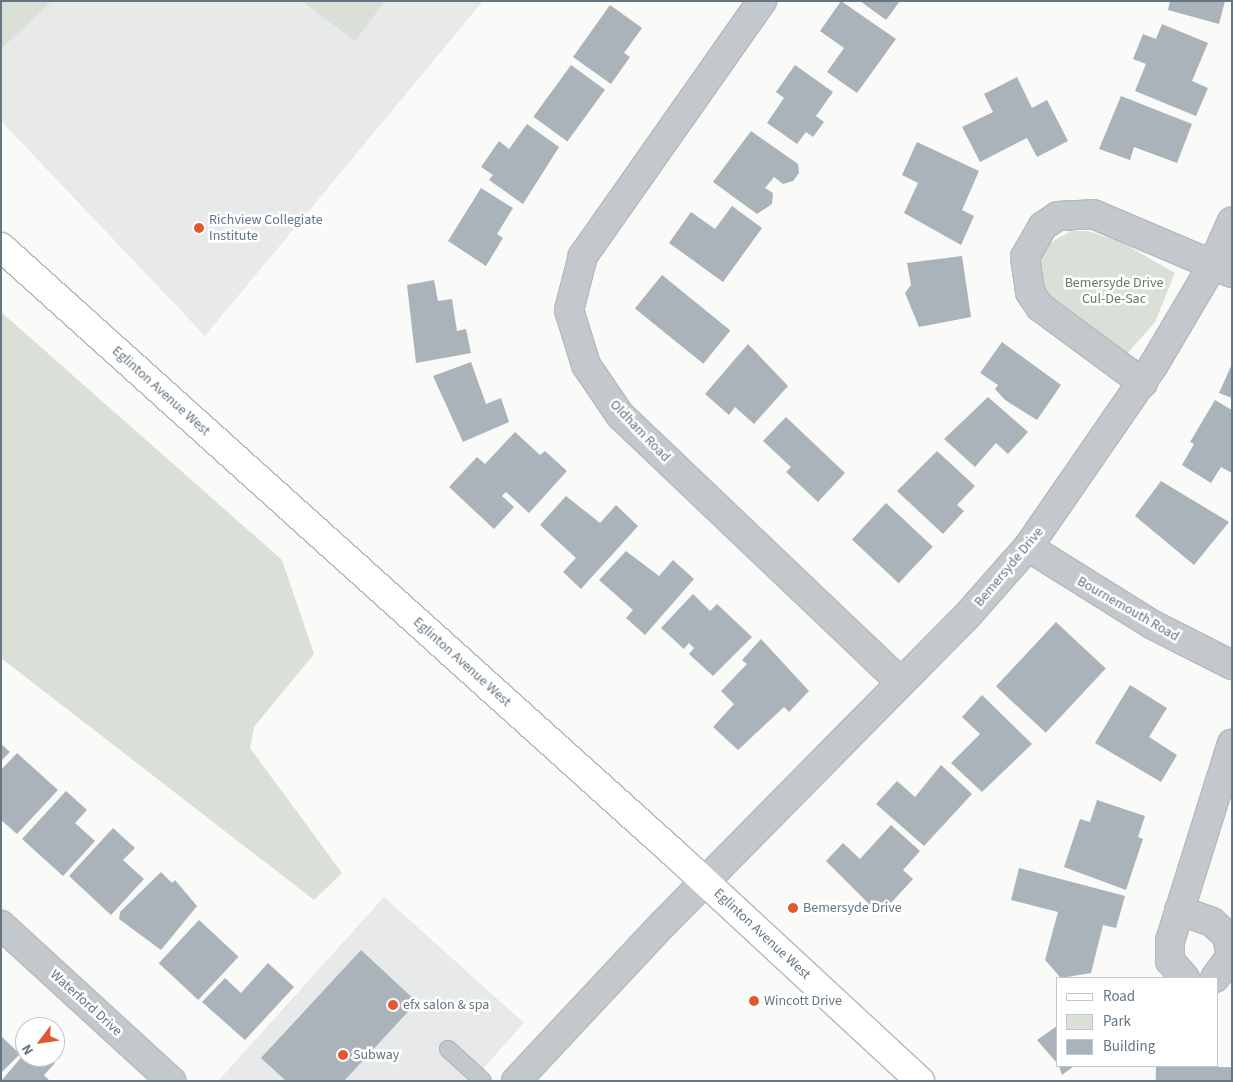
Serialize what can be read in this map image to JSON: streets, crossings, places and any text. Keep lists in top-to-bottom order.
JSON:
{
  "streets": {
    "main road": ["Eglinton Avenue West"],
    "street": [
      "Oldham Road",
      "Bemersyde Drive",
      "Bournemouth Road",
      "Waterford Drive"
    ]
  },
  "crossings": [
    ["Eglinton Avenue West", "Bemersyde Drive"],
    ["Oldham Road", "Bemersyde Drive"],
    ["Bemersyde Drive", "Bournemouth Road"]
  ],
  "parks": ["Bemersyde Drive Cul-De-Sac"],
  "places": [
    "Richview Collegiate Institute",
    "Bemersyde Drive",
    "Wincott Drive",
    "efx salon & spa",
    "Subway"
  ],
  "legend": ["Road", "Park", "Building"],
  "north": "bottom left"
}
